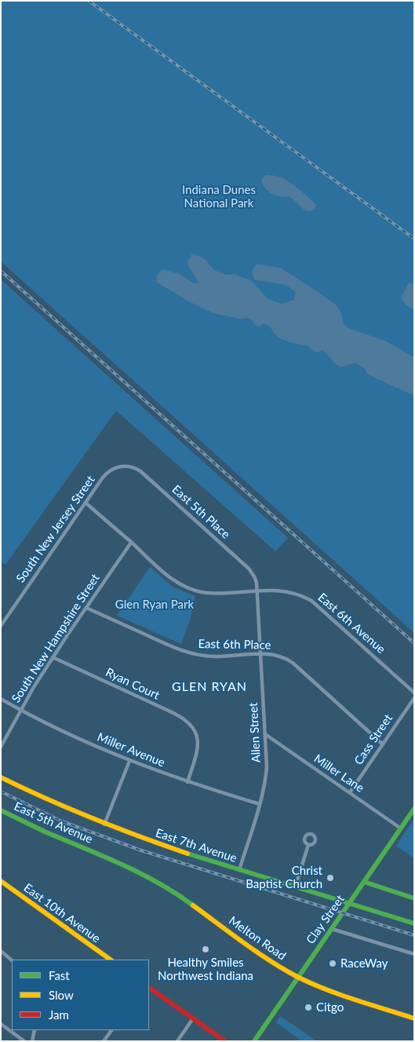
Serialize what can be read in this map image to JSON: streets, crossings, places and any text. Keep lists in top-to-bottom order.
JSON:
{
  "streets": {
    "street": [
      "East 5th Place",
      "South New Jersey Street",
      "East 6th Avenue",
      "South New Hampshire Street",
      "East 6th Place",
      "Ryan Court",
      "Allen Street",
      "Cass Street",
      "Miller Avenue",
      "Miller Lane",
      "East 5th Avenue",
      "East 7th Avenue",
      "East 10th Avenue",
      "Clay Street",
      "Melton Road"
    ]
  },
  "crossings": [
    ["East 5th Place", "South New Jersey Street"],
    ["East 5th Place", "East 6th Avenue"],
    ["East 5th Place", "Allen Street"],
    ["South New Jersey Street", "East 6th Avenue"],
    ["East 6th Avenue", "South New Hampshire Street"],
    ["East 6th Avenue", "Allen Street"],
    ["South New Hampshire Street", "East 6th Place"],
    ["South New Hampshire Street", "Ryan Court"],
    ["South New Hampshire Street", "Miller Avenue"],
    ["East 6th Place", "Allen Street"],
    ["East 6th Place", "Cass Street"],
    ["Ryan Court", "Miller Avenue"],
    ["Allen Street", "Miller Avenue"],
    ["Allen Street", "Miller Lane"],
    ["Allen Street", "East 7th Avenue"],
    ["Cass Street", "Miller Lane"],
    ["Miller Lane", "Clay Street"],
    ["East 5th Avenue", "Melton Road"],
    ["East 7th Avenue", "Clay Street"],
    ["Clay Street", "Melton Road"]
  ],
  "districts": ["GLEN RYAN"],
  "parks": ["Indiana Dunes National Park", "Glen Ryan Park"],
  "places": [
    "Christ Baptist Church",
    "Healthy Smiles Northwest Indiana",
    "RaceWay",
    "Citgo"
  ],
  "legend": ["Fast", "Slow", "Jam"]
}
